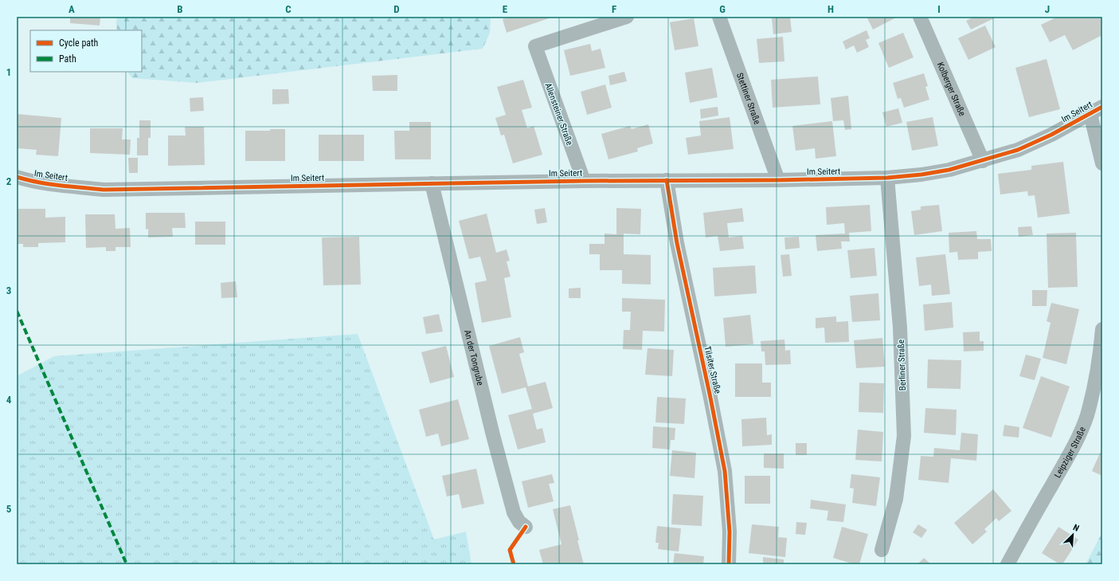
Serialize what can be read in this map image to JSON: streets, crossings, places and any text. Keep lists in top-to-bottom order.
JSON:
{
  "streets": {
    "street": [
      "Kolberger Straße",
      "Stettiner Straße",
      "Im Seitert",
      "Allensteiner Straße",
      "An der Tongrube",
      "Berliner Straße",
      "Tilsiter Straße",
      "Leipziger Straße"
    ]
  },
  "crossings": [
    ["Kolberger Straße", "Im Seitert"],
    ["Stettiner Straße", "Im Seitert"],
    ["Im Seitert", "Allensteiner Straße"],
    ["Im Seitert", "An der Tongrube"],
    ["Im Seitert", "Berliner Straße"],
    ["Im Seitert", "Tilsiter Straße"]
  ],
  "legend": ["Cycle path", "Path"],
  "north": "top right",
  "grid": {
    "columns": [
      "A",
      "B",
      "C",
      "D",
      "E",
      "F",
      "G",
      "H",
      "I",
      "J"
    ],
    "rows": [
      "1",
      "2",
      "3",
      "4",
      "5"
    ]
  }
}
